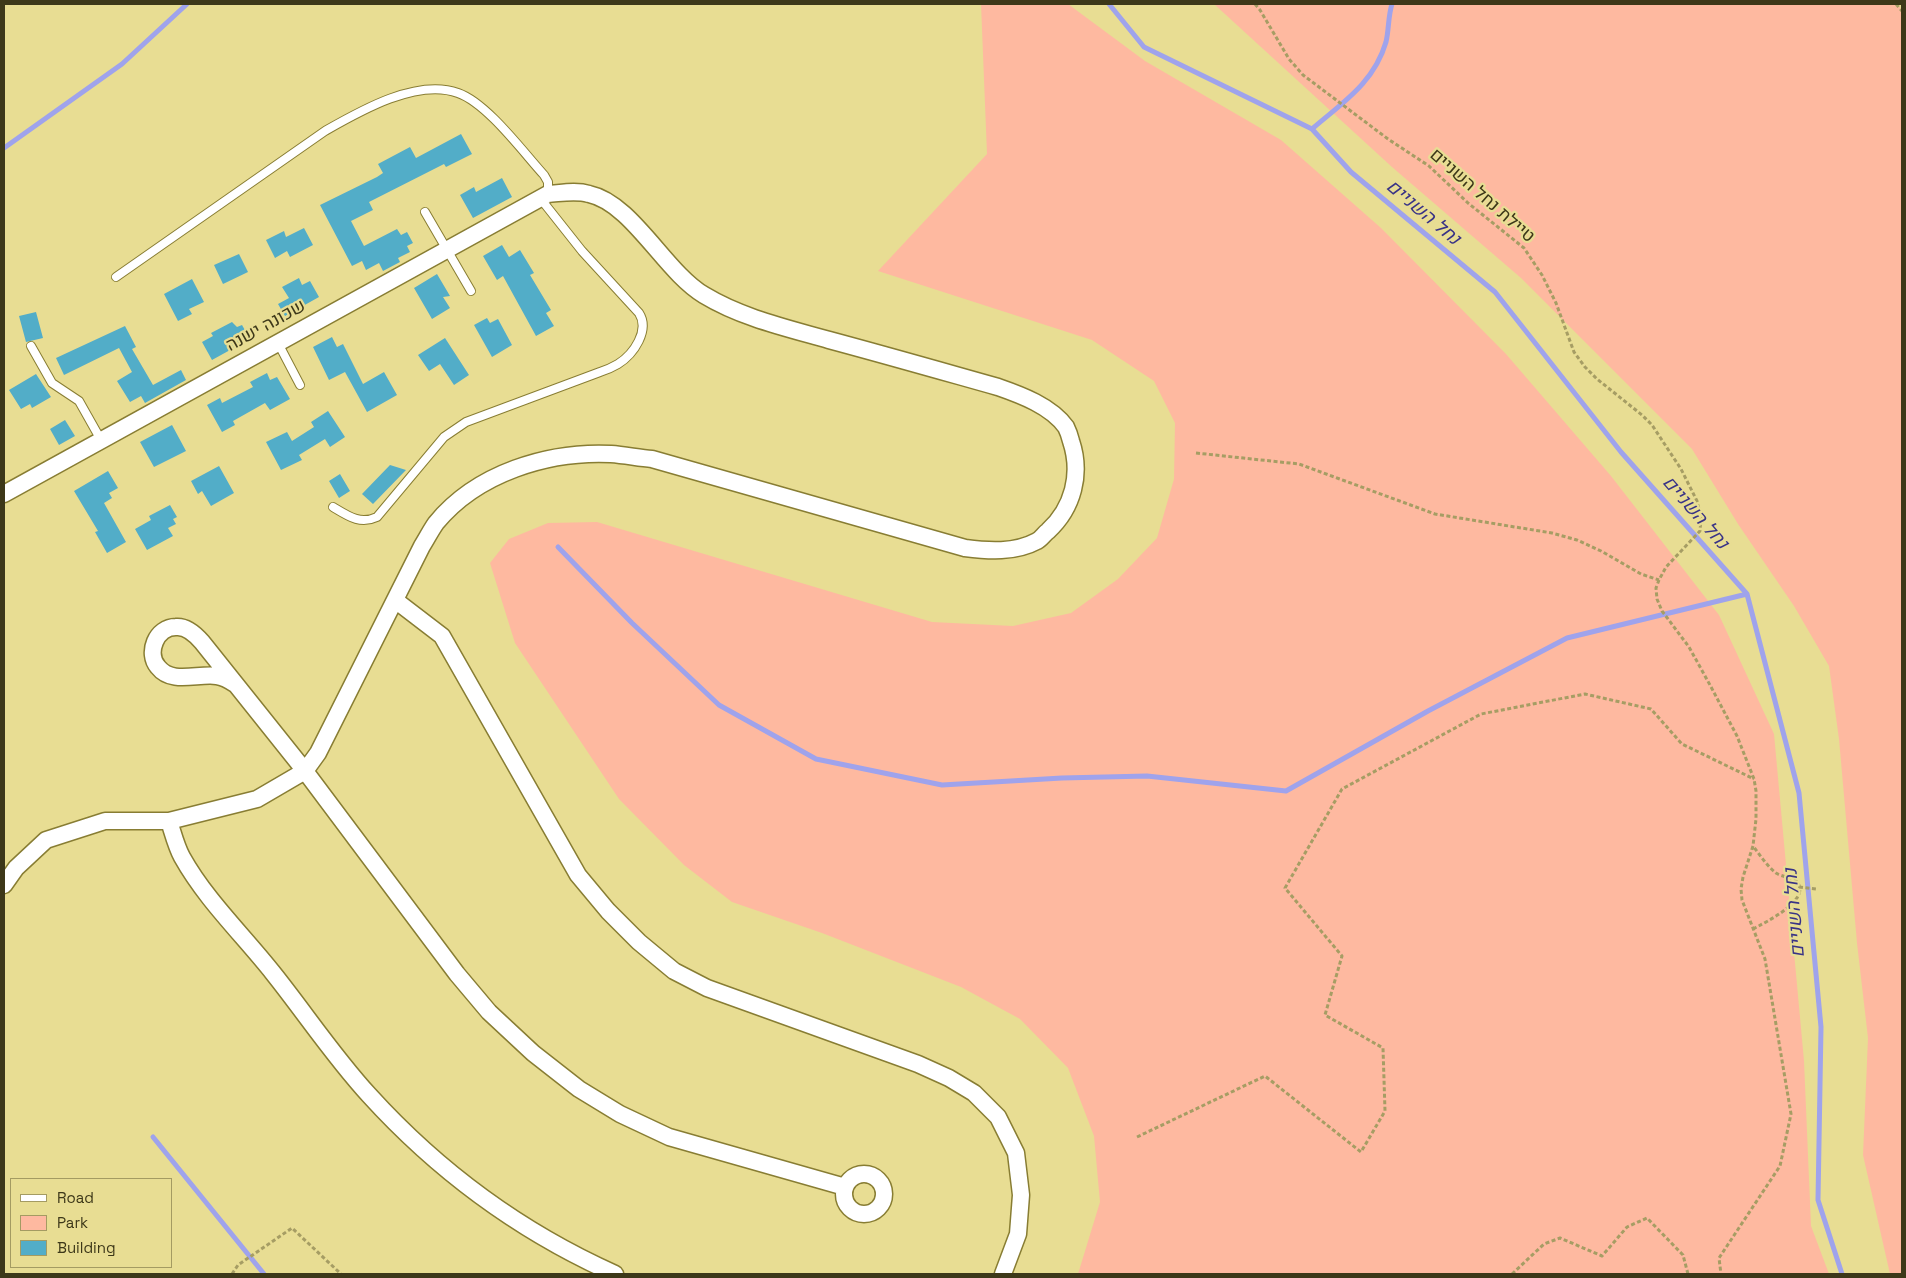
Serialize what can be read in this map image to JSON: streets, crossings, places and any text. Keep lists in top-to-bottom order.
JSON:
{
  "streets": {
    "street": ["שכונה ישנה"],
    "path": ["טיילת נחל השניים"]
  },
  "water": ["נחל השניים"],
  "legend": ["Road", "Park", "Building"]
}
